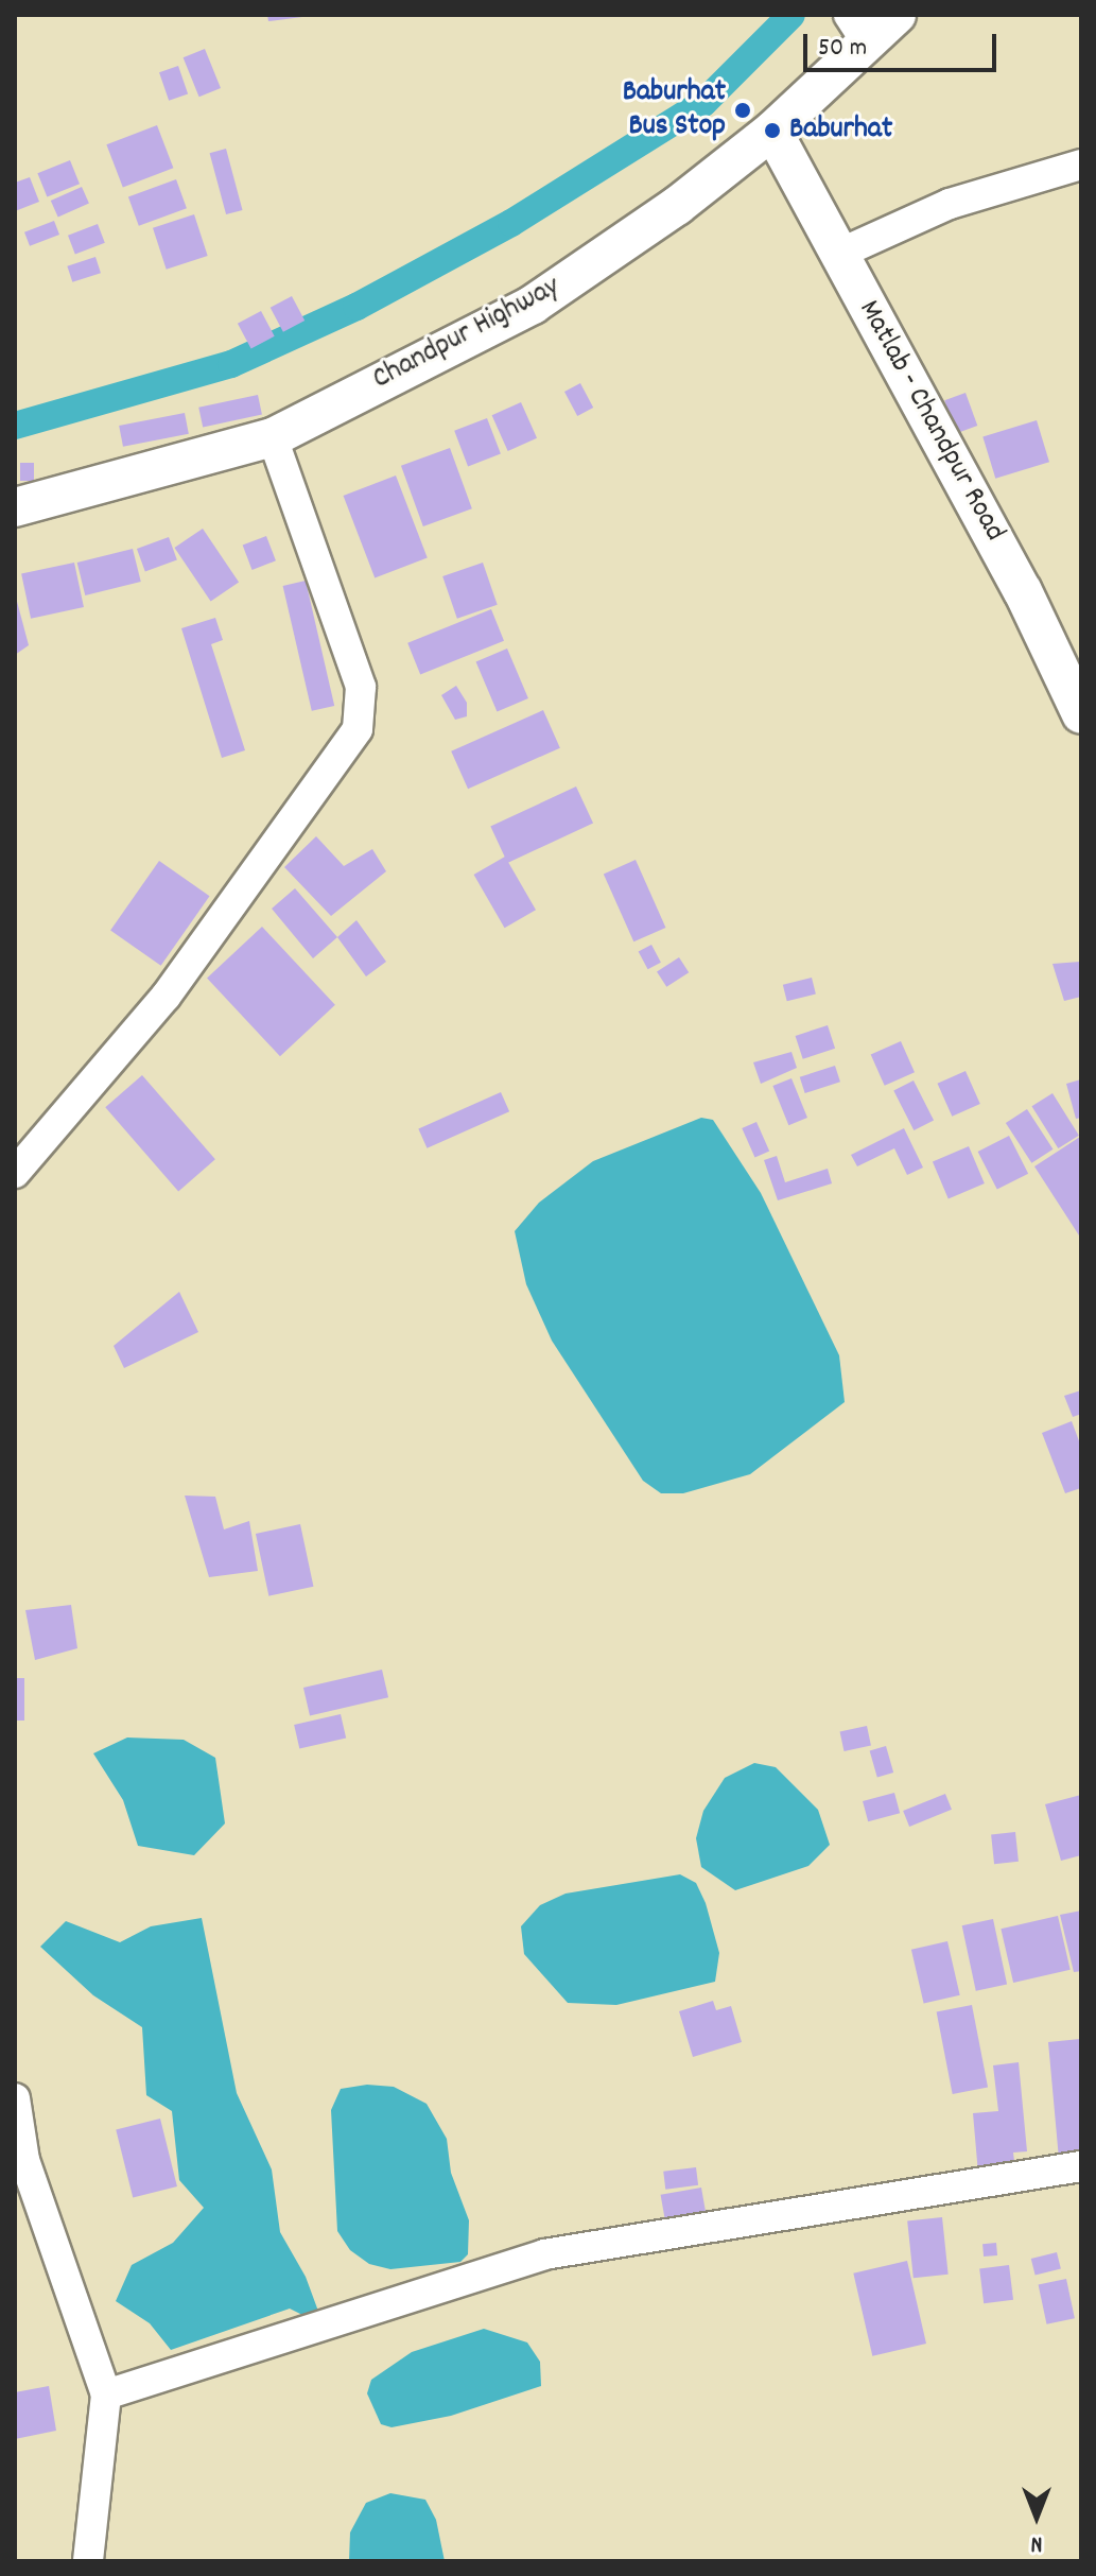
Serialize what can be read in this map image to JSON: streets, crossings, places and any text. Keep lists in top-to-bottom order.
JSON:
{
  "streets": {
    "main road": ["Chandpur Highway", "Matlab - Chandpur Road"]
  },
  "crossings": [
    ["Chandpur Highway", "Matlab - Chandpur Road"]
  ],
  "places": ["Baburhat Bus Stop", "Baburhat"],
  "scale_bar": "50 m",
  "north": "bottom"
}
